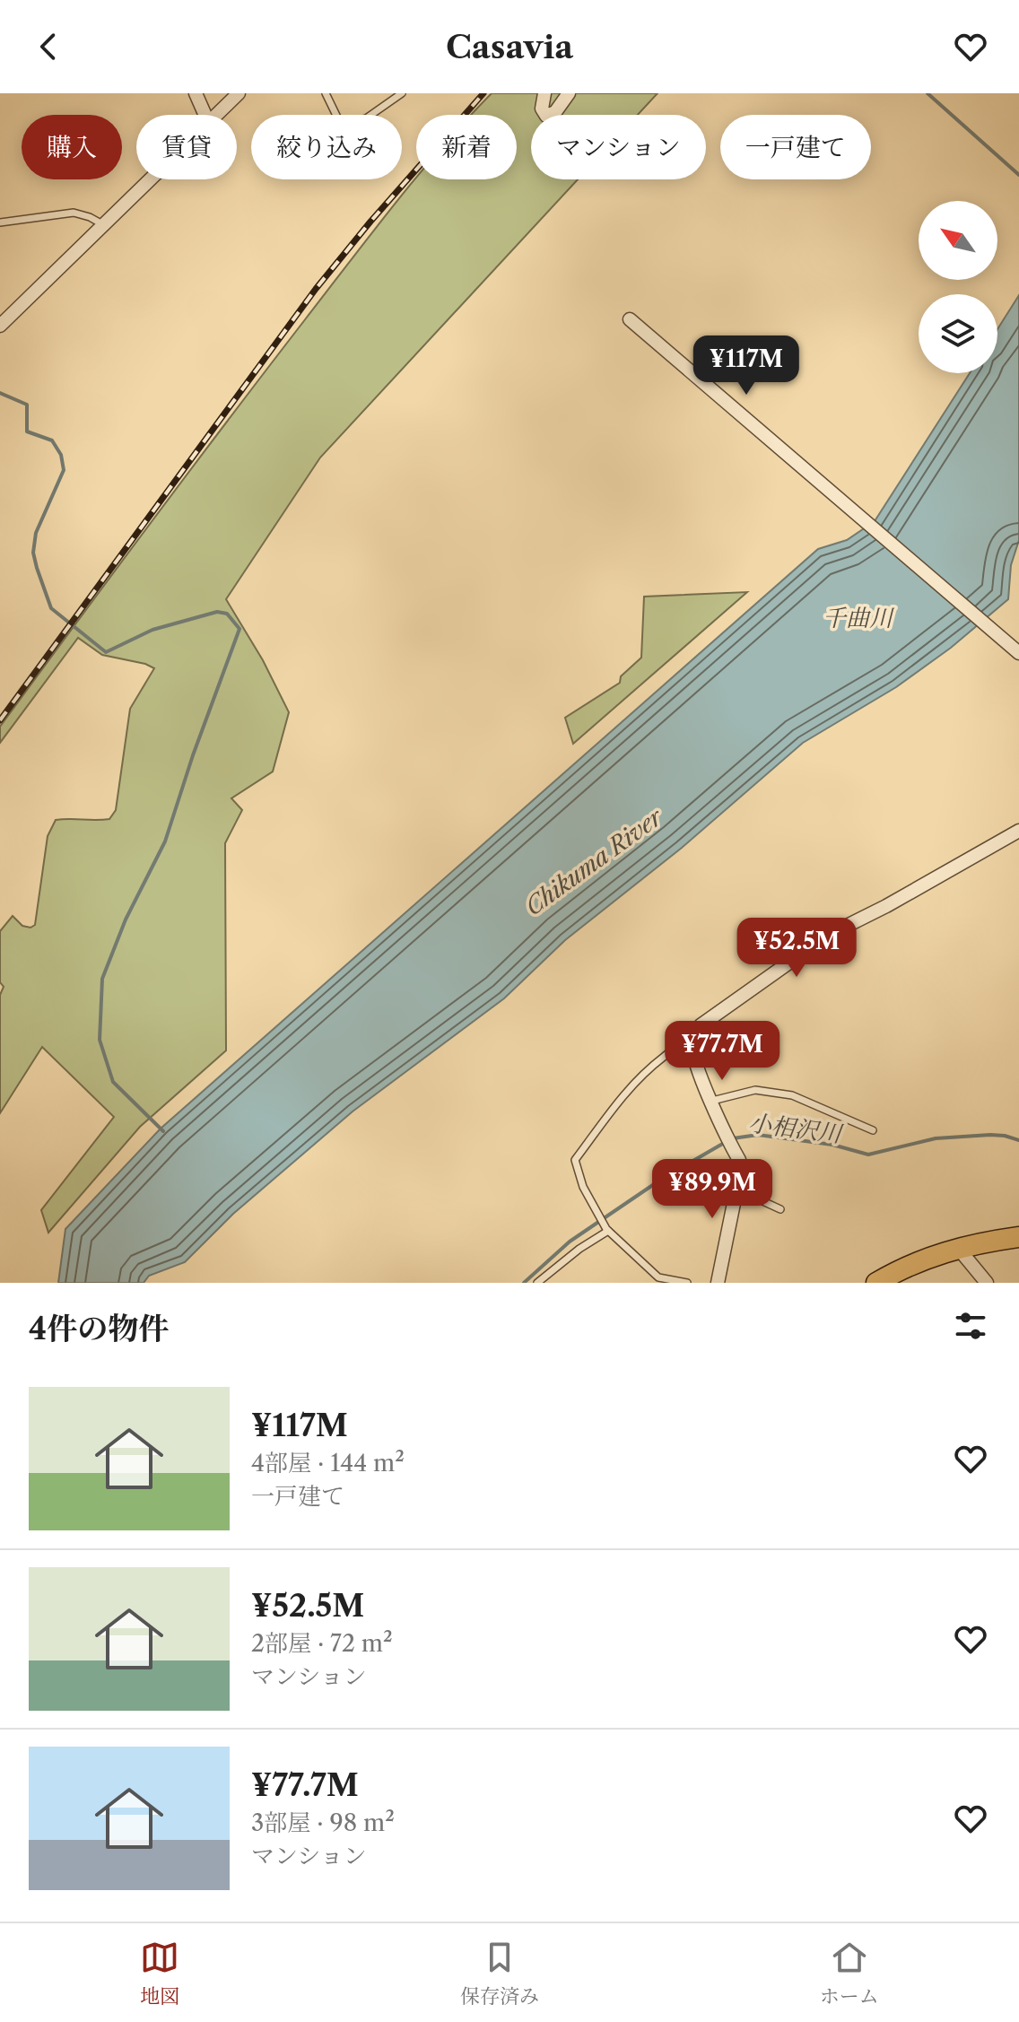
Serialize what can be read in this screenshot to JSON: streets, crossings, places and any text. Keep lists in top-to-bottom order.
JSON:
{
  "water": ["千曲川", "Chikuma River", "小相沢川"],
  "north": "top left",
  "page": {
    "header": "Casavia",
    "chip": [
      "購入",
      "賃貸",
      "絞り込み",
      "新着",
      "マンション",
      "一戸建て"
    ],
    "price": [
      "¥117M",
      "¥52.5M",
      "¥77.7M",
      "¥89.9M"
    ],
    "heading": "4件の物件",
    "list": [
      {
        "name": "¥117M",
        "note": "4部屋 · 144 m² · 一戸建て"
      },
      {
        "name": "¥52.5M",
        "note": "2部屋 · 72 m² · マンション"
      },
      {
        "name": "¥77.7M",
        "note": "3部屋 · 98 m² · マンション"
      }
    ],
    "tabs": ["地図", "保存済み", "ホーム"]
  }
}
